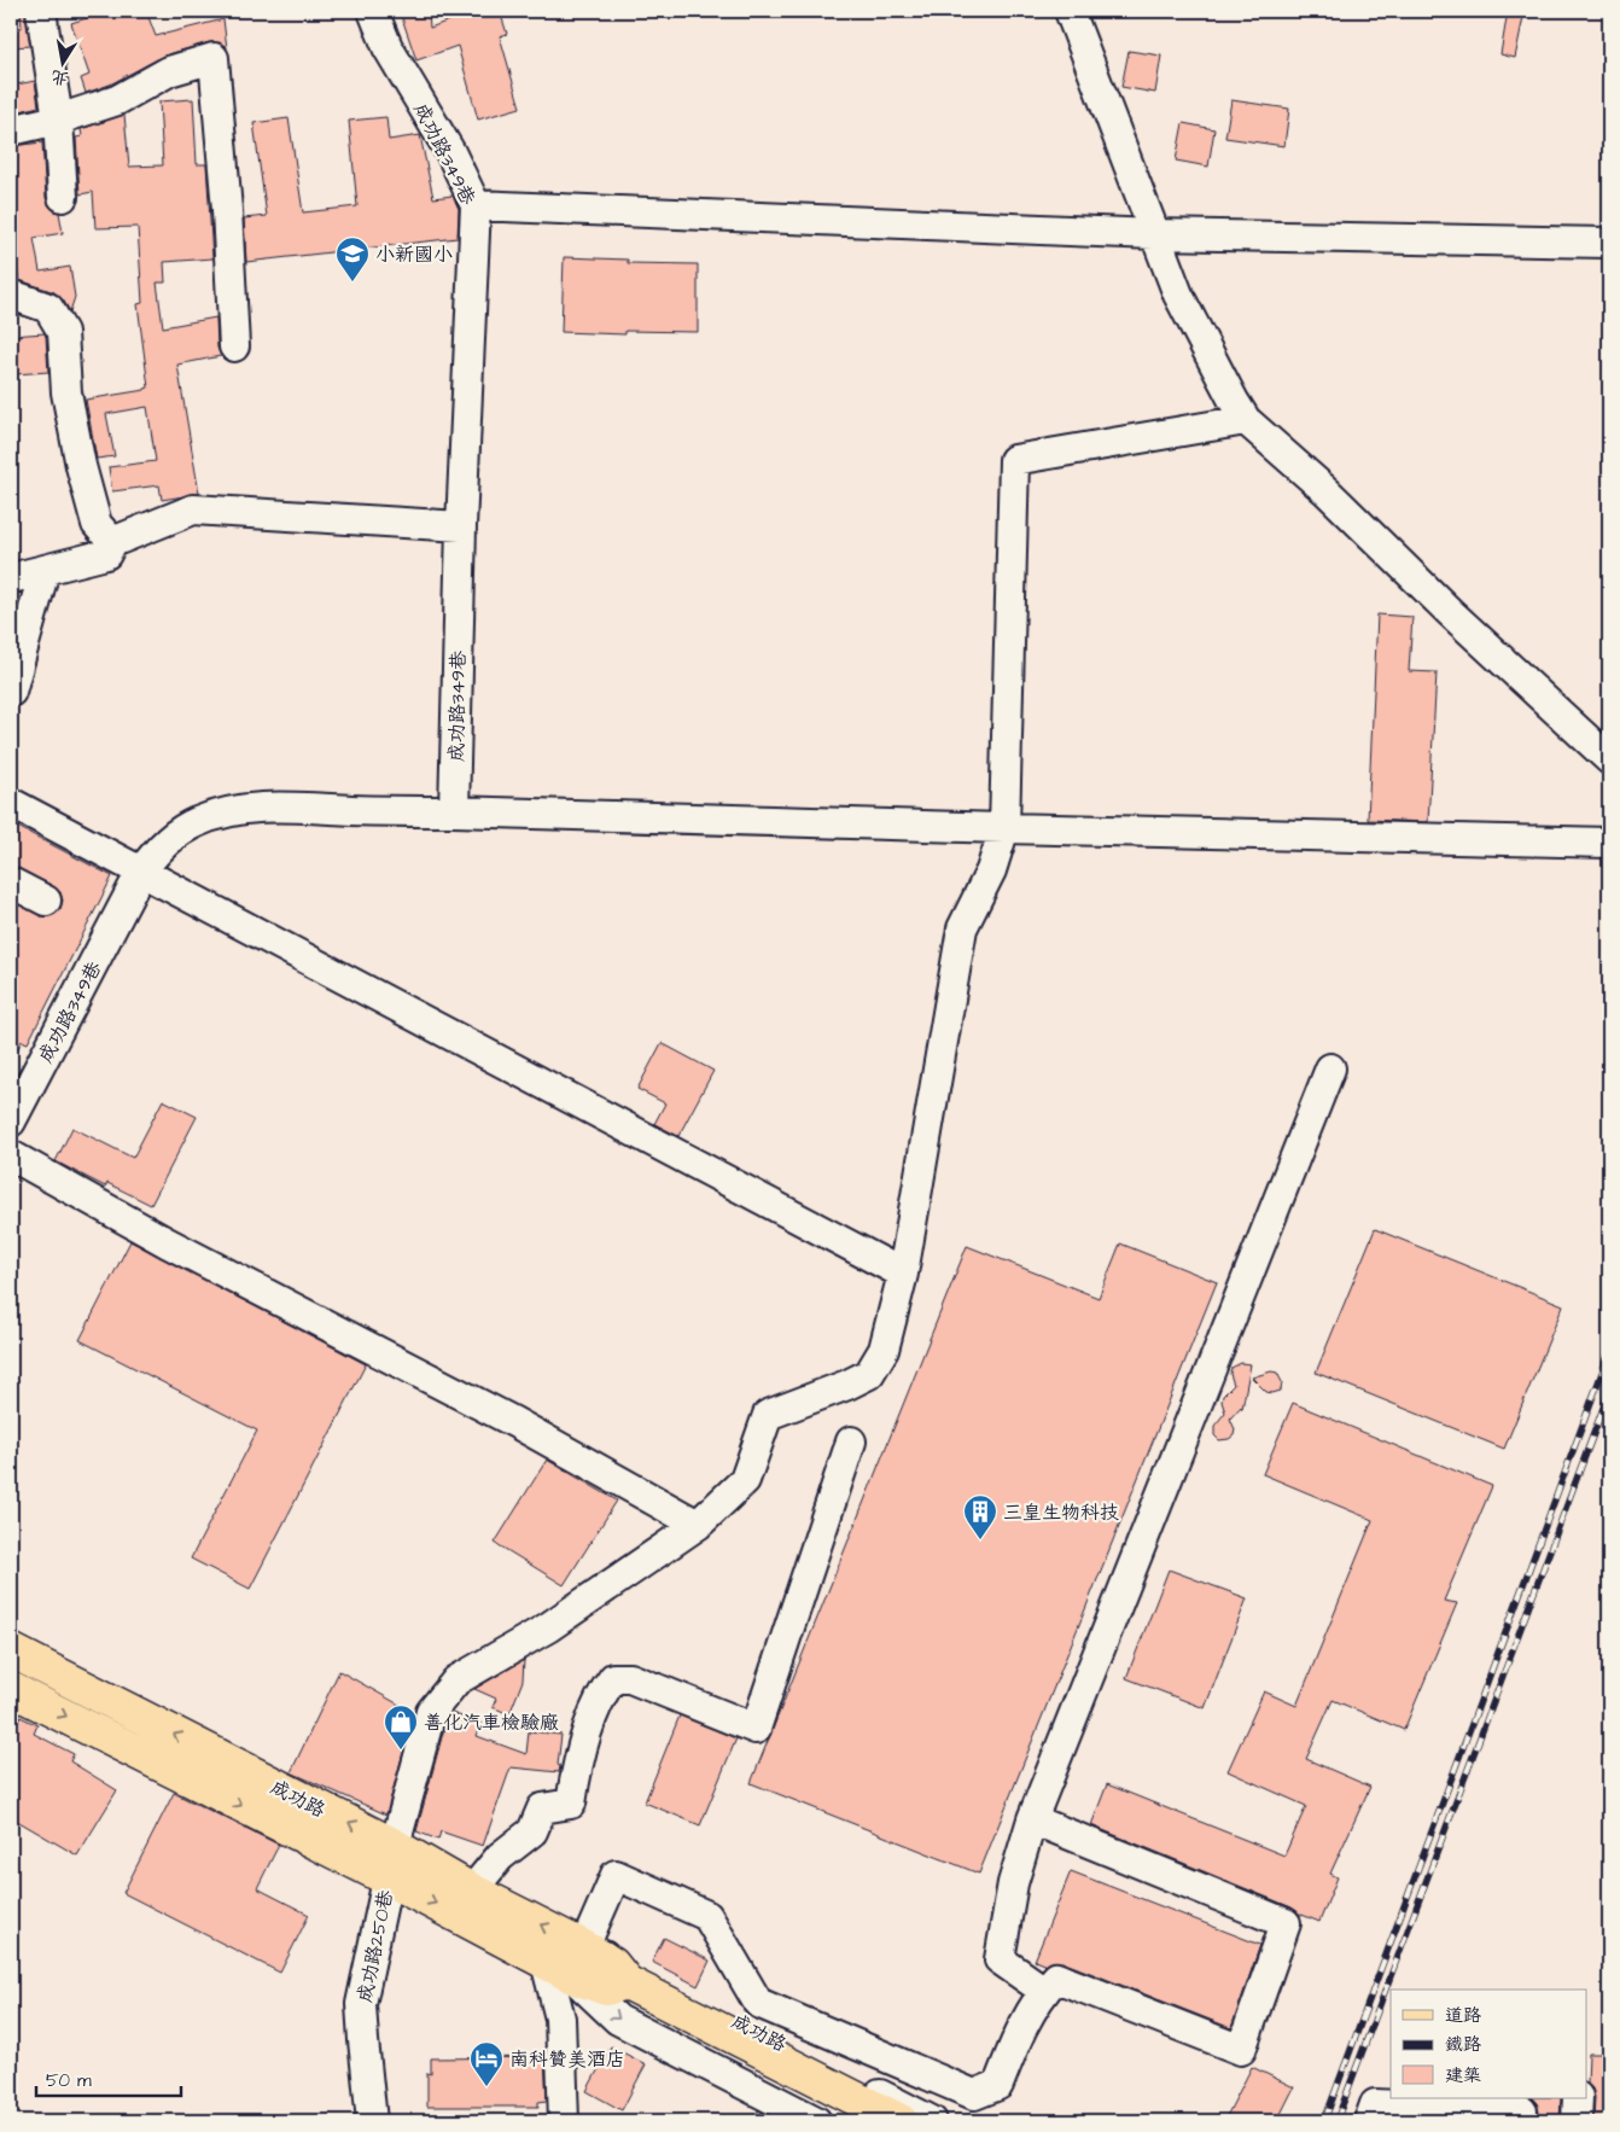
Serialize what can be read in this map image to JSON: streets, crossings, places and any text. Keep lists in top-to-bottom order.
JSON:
{
  "streets": {
    "main road": ["成功路"],
    "street": ["成功路349巷", "成功路250巷"]
  },
  "crossings": [
    ["成功路", "成功路250巷"]
  ],
  "places": {
    "school or university": ["小新國小"],
    "building": ["三皇生物科技"],
    "shop": ["善化汽車檢驗廠"],
    "hotel": ["南科贊美酒店"]
  },
  "legend": ["道路", "鐵路", "建築"],
  "scale_bar": "50 m",
  "north": "bottom"
}
